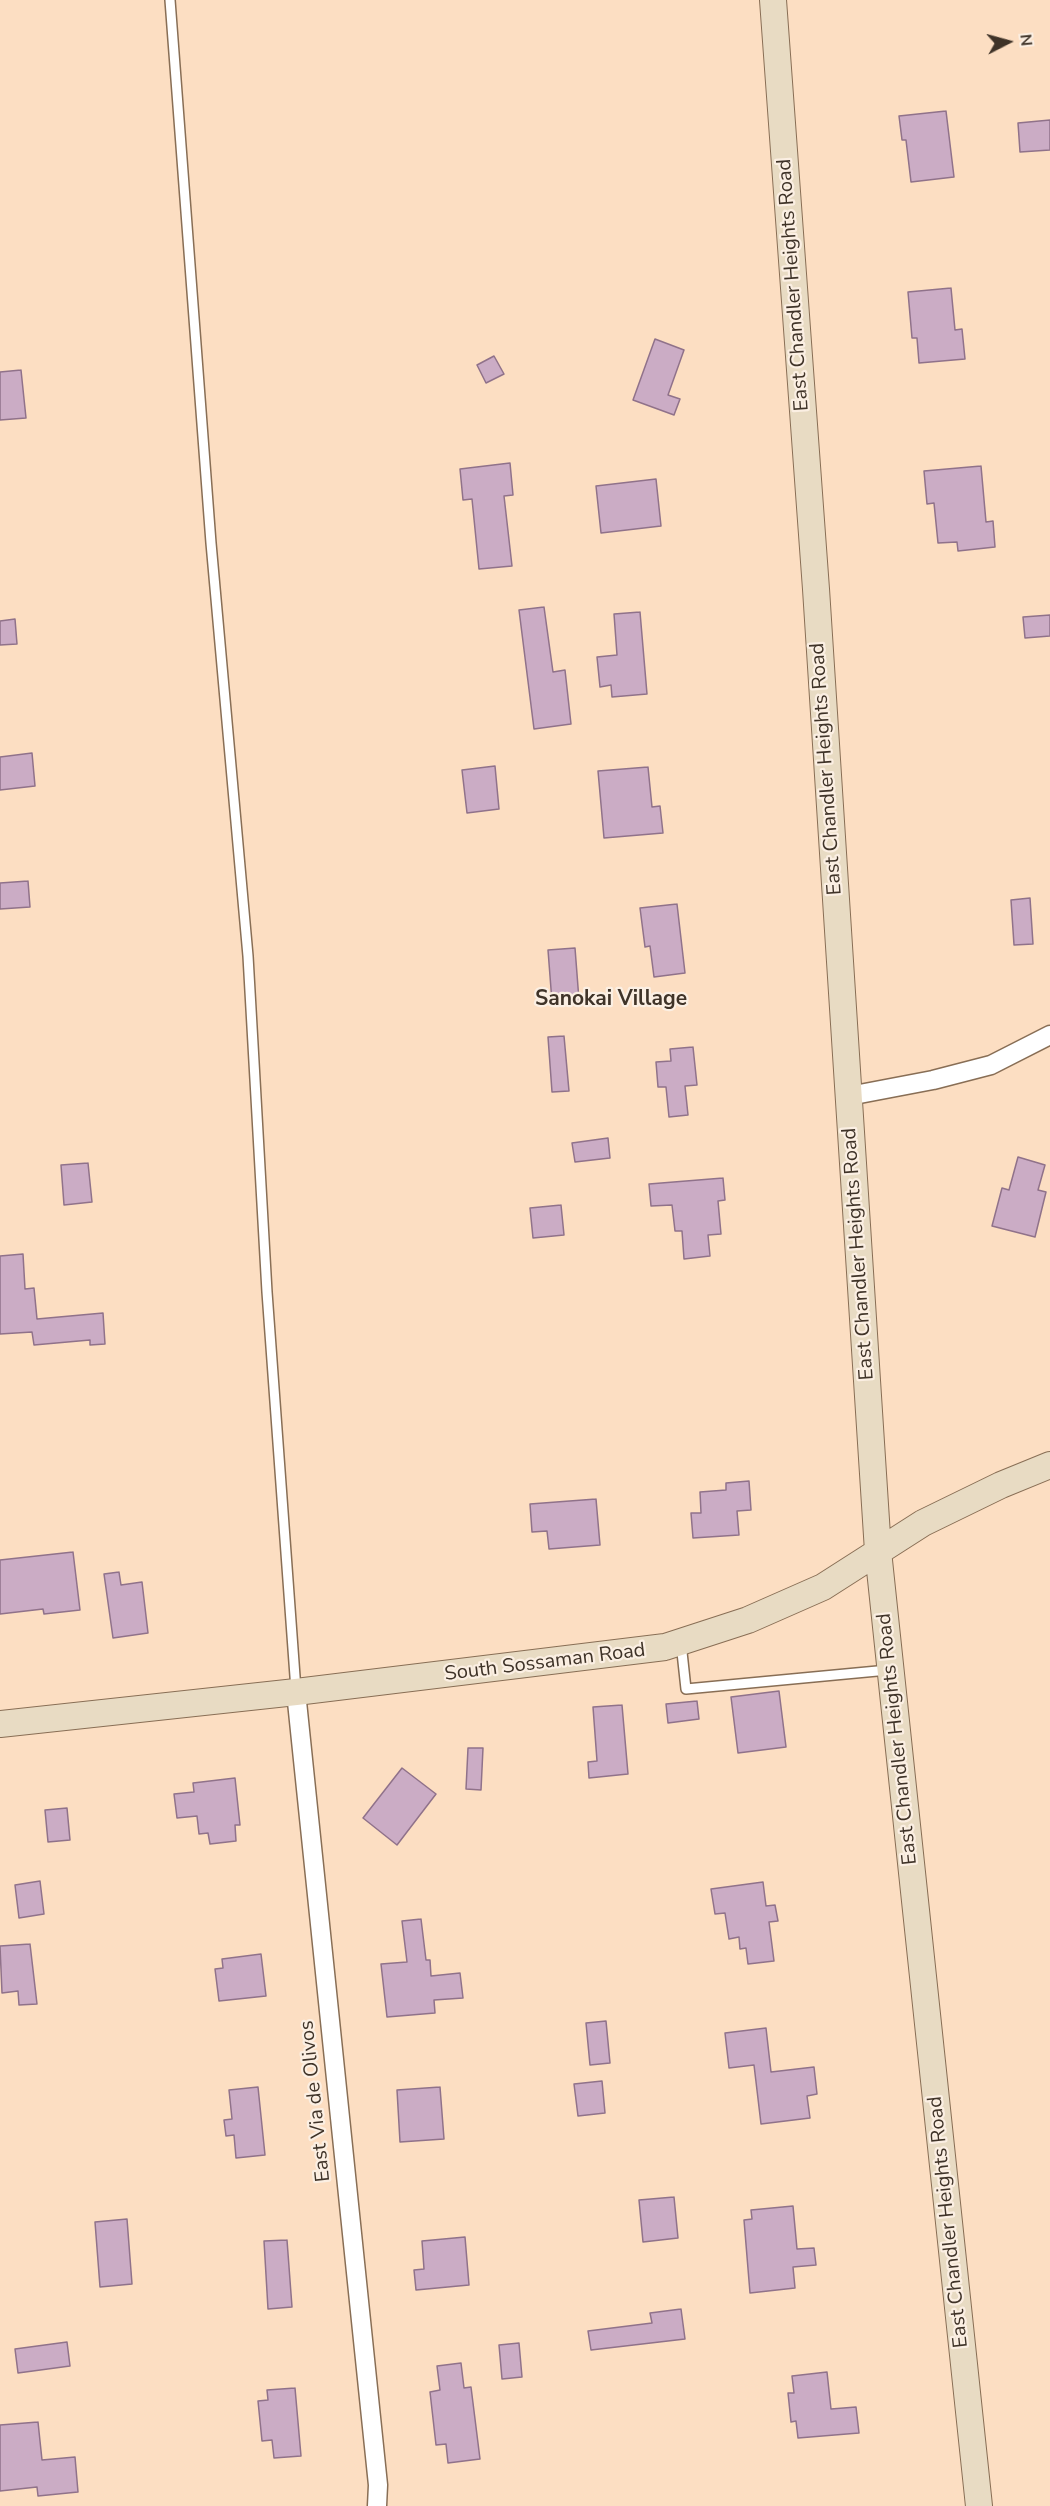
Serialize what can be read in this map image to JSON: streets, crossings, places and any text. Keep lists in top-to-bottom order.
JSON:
{
  "streets": {
    "main road": ["East Chandler Heights Road", "South Sossaman Road"],
    "street": ["East Via de Olivos"]
  },
  "crossings": [
    ["East Chandler Heights Road", "South Sossaman Road"],
    ["South Sossaman Road", "East Via de Olivos"]
  ],
  "districts": ["Sanokai Village"],
  "north": "right"
}
